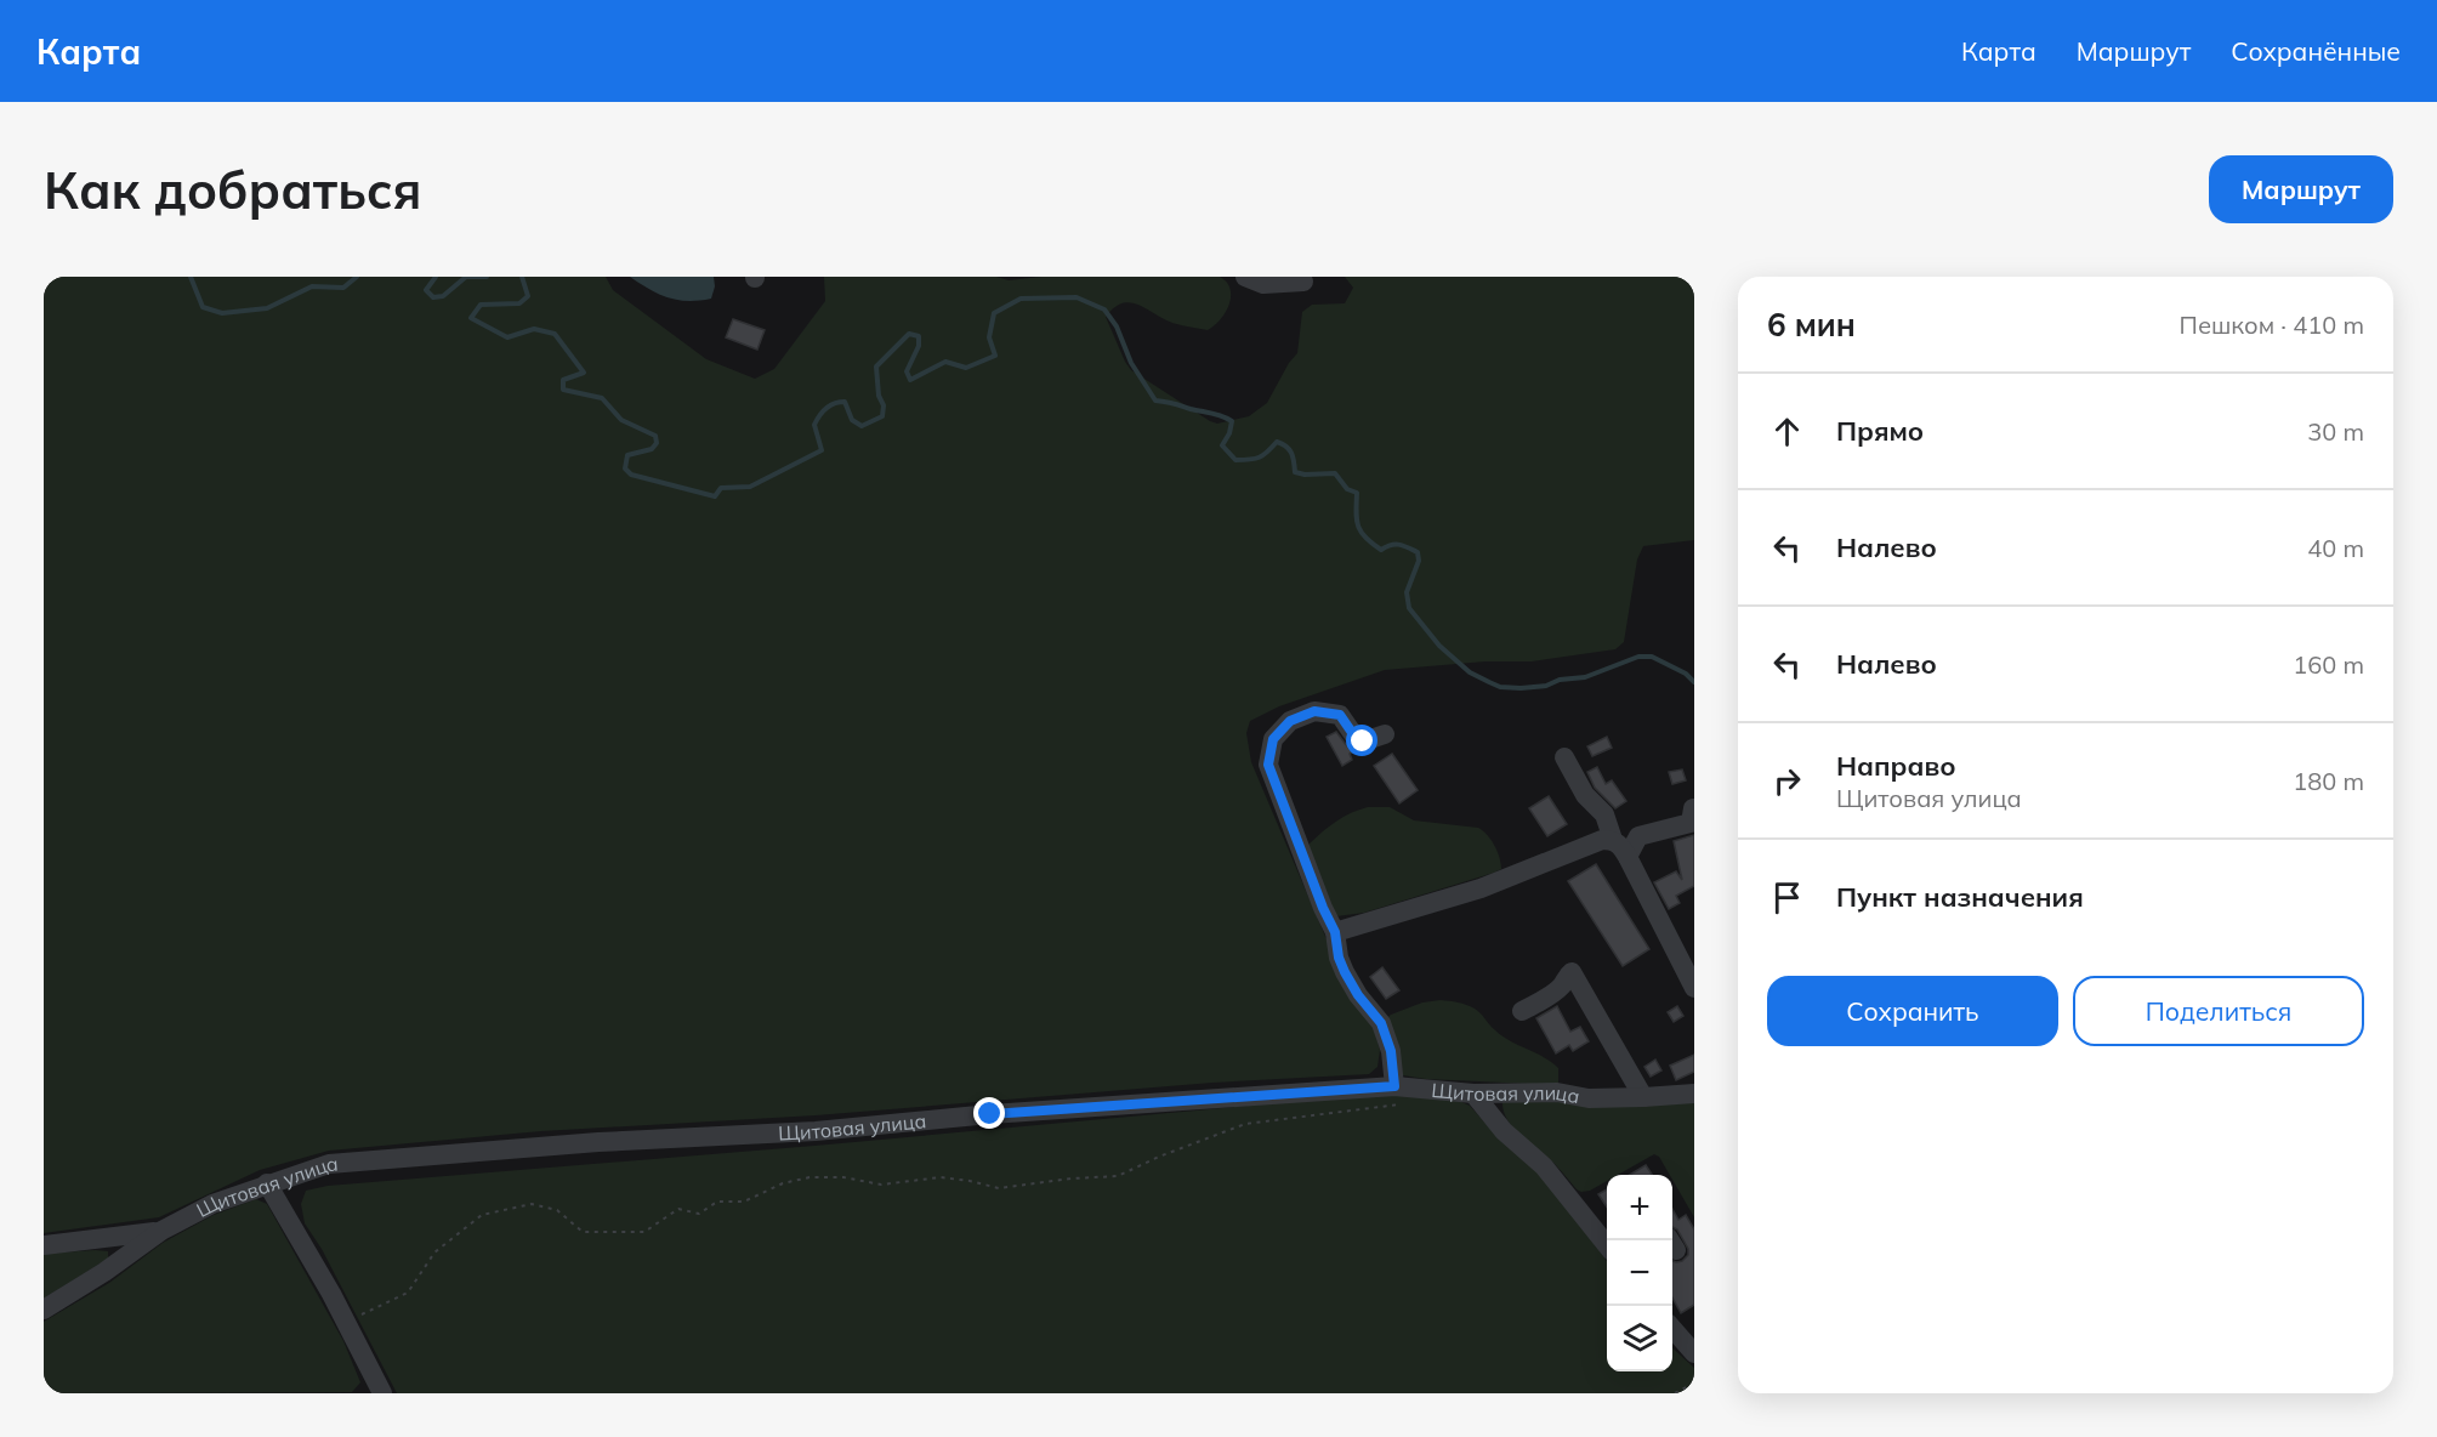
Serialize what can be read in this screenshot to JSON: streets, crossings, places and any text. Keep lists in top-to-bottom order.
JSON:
{
  "streets": {
    "street": ["Щитовая улица"]
  },
  "page": {
    "header": "Карта",
    "nav": ["Карта", "Маршрут", "Сохранённые"],
    "buttons": [
      "Маршрут",
      ["Сохранить", "Поделиться"]
    ],
    "title": "Как добраться",
    "heading": ["6 мин", "Пешком · 410 m"],
    "list": [
      ["Прямо", "30 m"],
      ["Налево", "40 m"],
      ["Налево", "160 m"],
      ["Направо", "Щитовая улица", "180 m"],
      "Пункт назначения"
    ],
    "map_buttons": ["+", "−"]
  }
}
